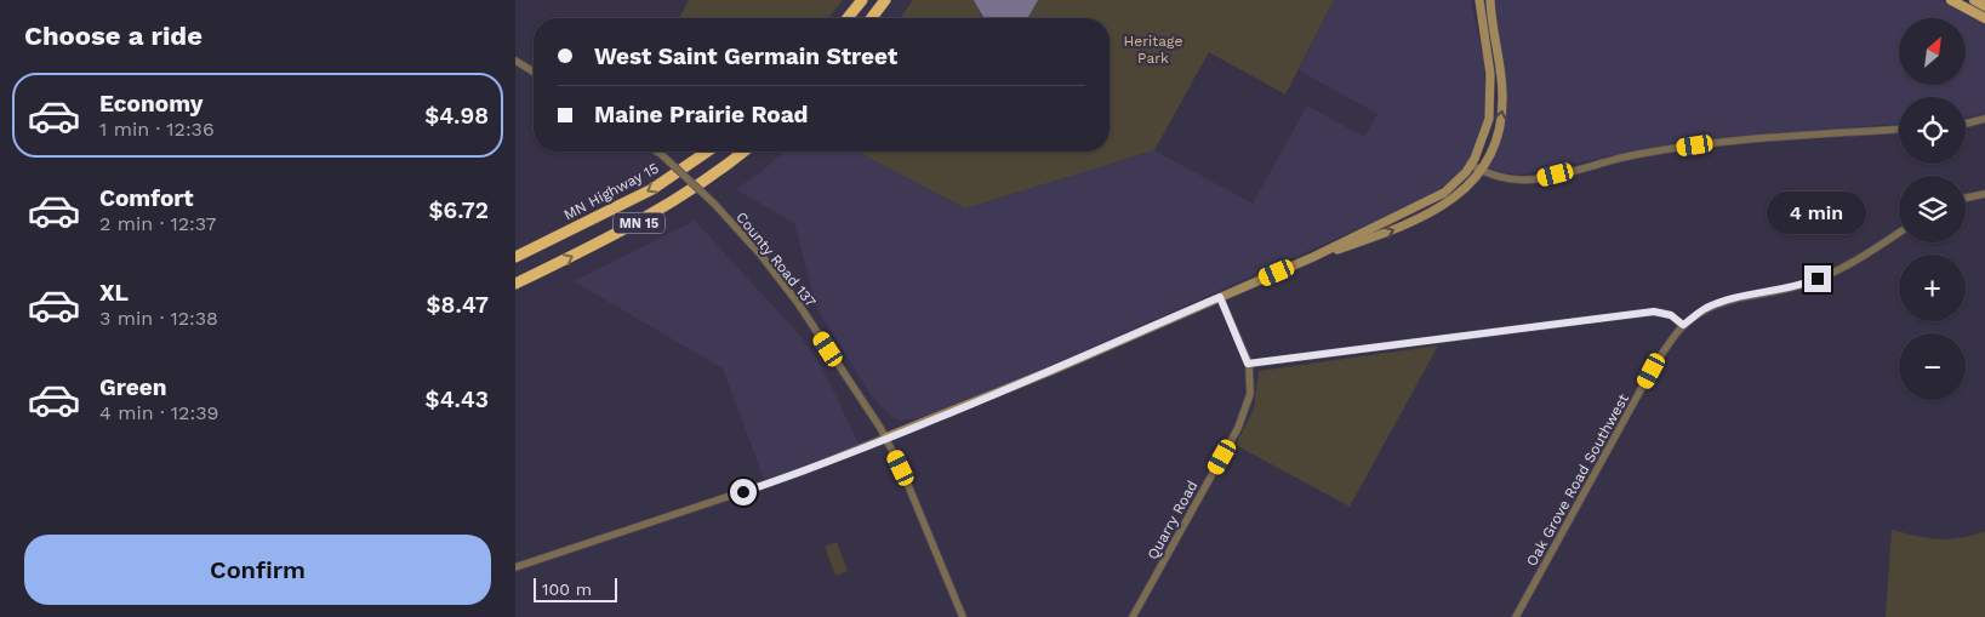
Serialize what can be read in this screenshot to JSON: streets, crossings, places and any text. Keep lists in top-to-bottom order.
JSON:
{
  "streets": {
    "highway": ["MN Highway 15", "MN 15"],
    "street": ["County Road 137", "Oak Grove Road Southwest", "Quarry Road"]
  },
  "parks": ["Heritage Park"],
  "scale_bar": "100 m",
  "north": "top right",
  "page": {
    "heading": "Choose a ride",
    "map_buttons": ["+", "−"],
    "banner": ["West Saint Germain Street", "Maine Prairie Road"],
    "list": [
      {
        "name": "Economy",
        "note": "1 min · 12:36",
        "value": "$4.98"
      },
      {
        "name": "Comfort",
        "note": "2 min · 12:37",
        "value": "$6.72"
      },
      {
        "name": "XL",
        "note": "3 min · 12:38",
        "value": "$8.47"
      },
      {
        "name": "Green",
        "note": "4 min · 12:39",
        "value": "$4.43"
      }
    ],
    "bubble": "4 min",
    "buttons": "Confirm",
    "scale": "100 m"
  }
}
